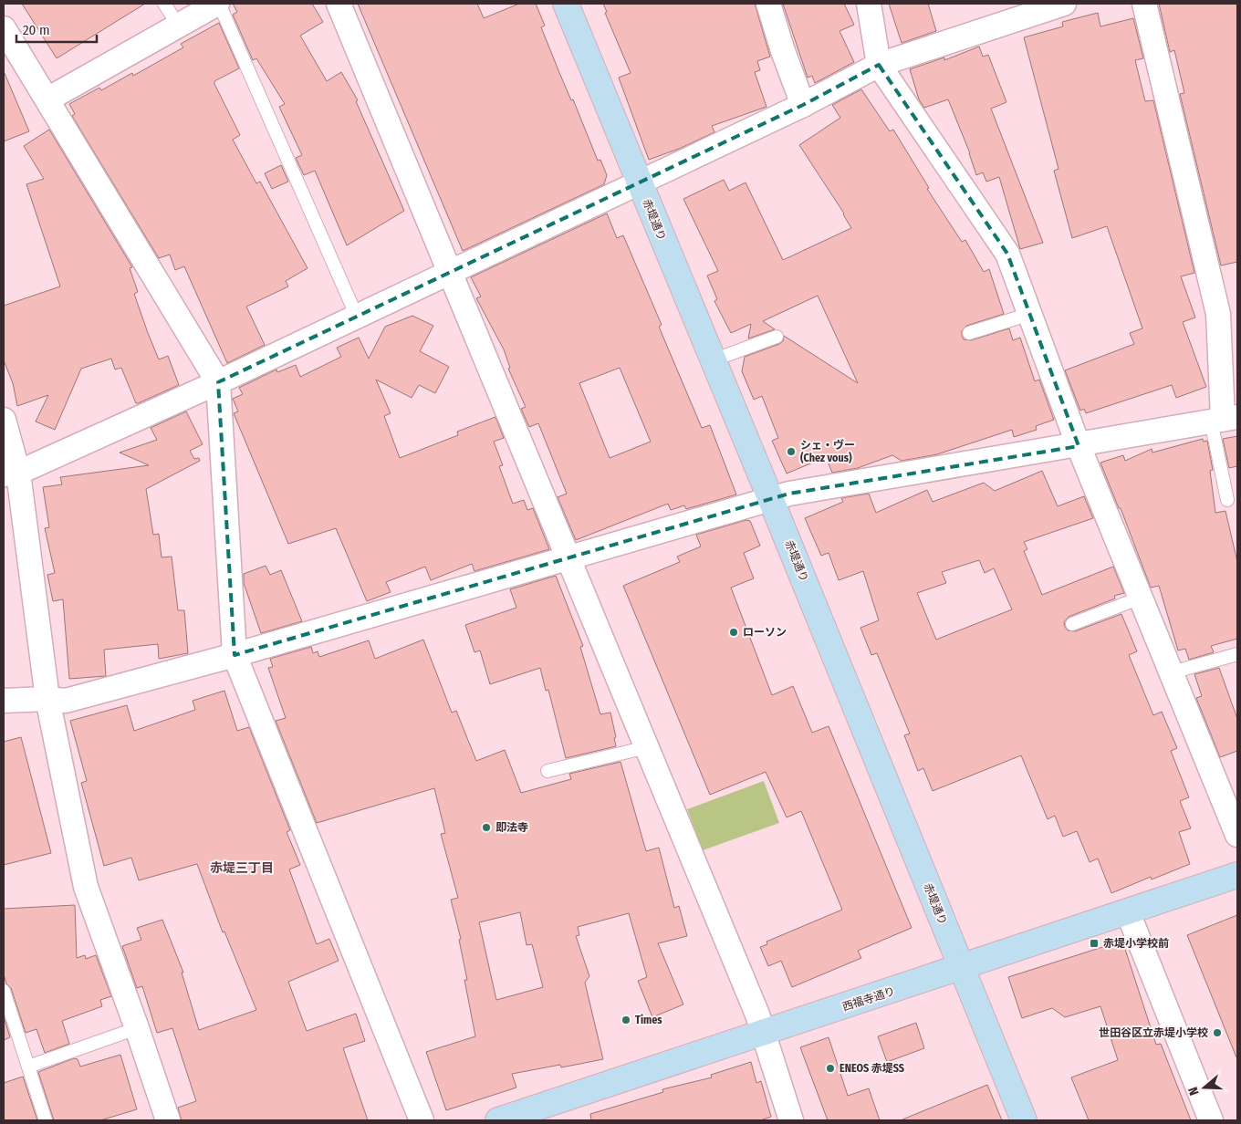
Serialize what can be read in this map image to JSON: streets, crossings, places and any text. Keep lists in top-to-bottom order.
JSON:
{
  "streets": {
    "street": ["赤堤通り", "西福寺通り"]
  },
  "crossings": [
    ["赤堤通り", "西福寺通り"]
  ],
  "districts": ["赤堤三丁目"],
  "places": {
    "other": [
      "シェ・ヴー (Chez vous)",
      "ローソン",
      "即法寺",
      "Times",
      "世田谷区立赤堤小学校",
      "ENEOS 赤堤SS"
    ],
    "transit": ["赤堤小学校前"]
  },
  "scale_bar": "20 m",
  "north": "left"
}
